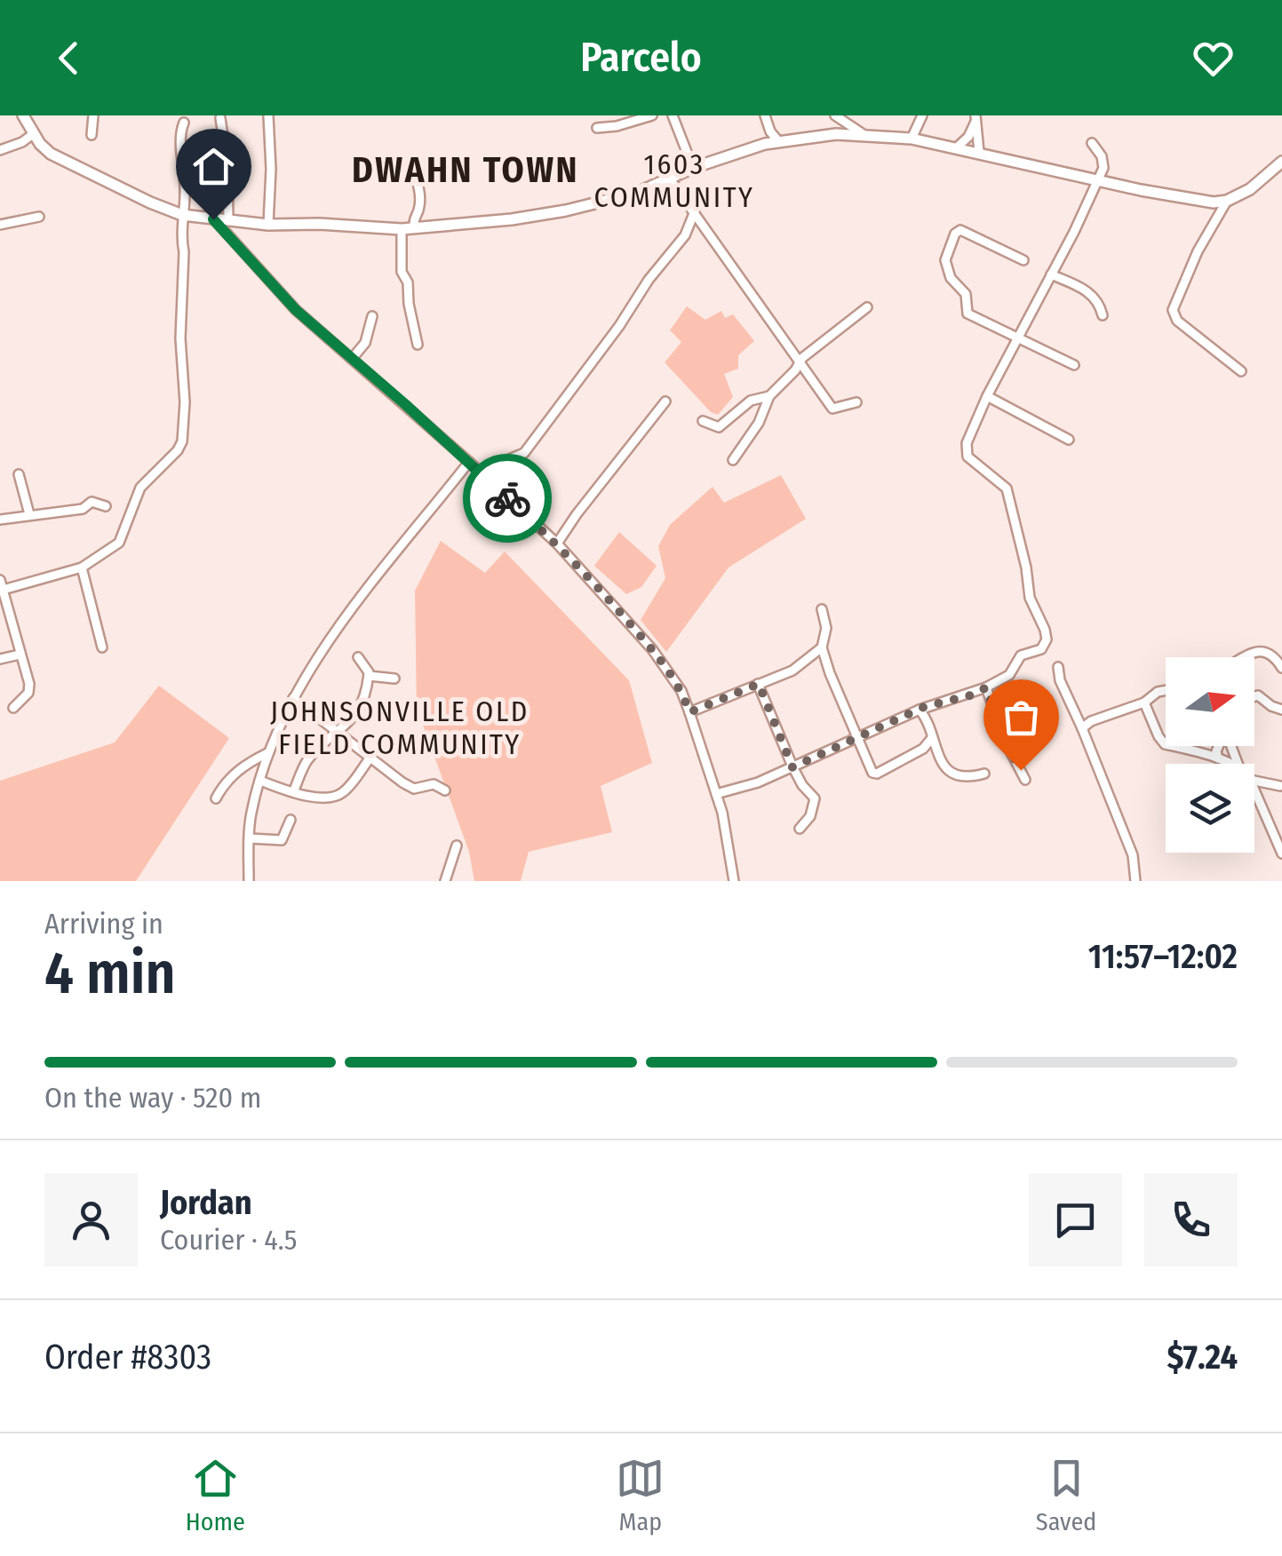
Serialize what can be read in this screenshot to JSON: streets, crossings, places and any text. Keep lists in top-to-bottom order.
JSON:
{
  "districts": ["1603 COMMUNITY", "DWAHN TOWN", "JOHNSONVILLE OLD FIELD COMMUNITY"],
  "north": "right",
  "page": {
    "header": "Parcelo",
    "heading": ["4 min", "Arriving in", "11:57–12:02"],
    "panel": [
      "Jordan",
      "Courier · 4.5",
      "Order #8303",
      "$7.24"
    ],
    "bar": "On the way · 520 m",
    "tabs": ["Home", "Map", "Saved"]
  }
}
